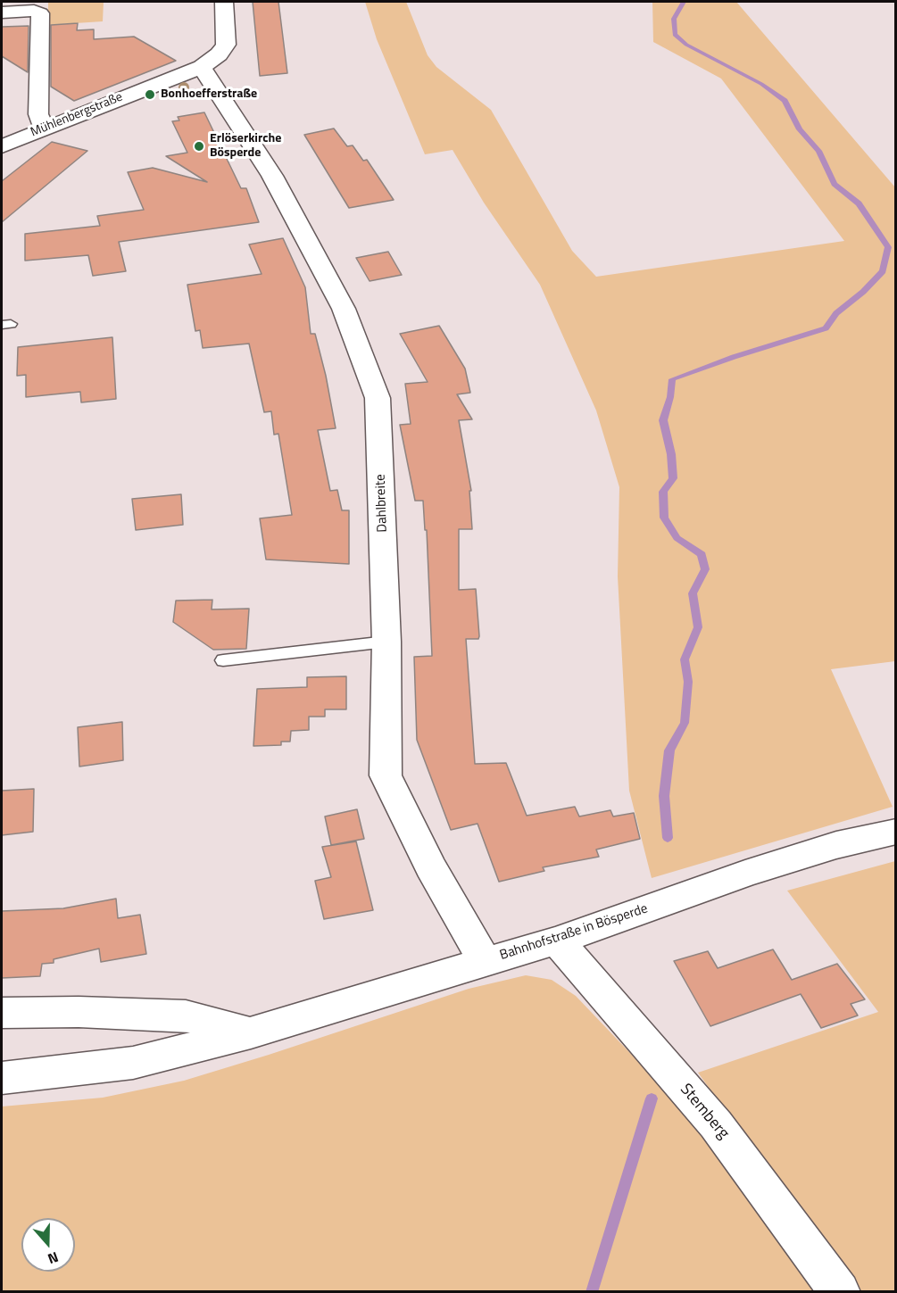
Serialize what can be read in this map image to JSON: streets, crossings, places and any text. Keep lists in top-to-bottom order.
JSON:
{
  "streets": {
    "street": [
      "Mühlenbergstraße",
      "Dahlbreite",
      "Bahnhofstraße in Bösperde",
      "Stemberg"
    ]
  },
  "crossings": [
    ["Mühlenbergstraße", "Dahlbreite"],
    ["Dahlbreite", "Bahnhofstraße in Bösperde"],
    ["Bahnhofstraße in Bösperde", "Stemberg"]
  ],
  "places": ["Bonhoefferstraße", "Erlöserkirche Bösperde"],
  "north": "bottom"
}
